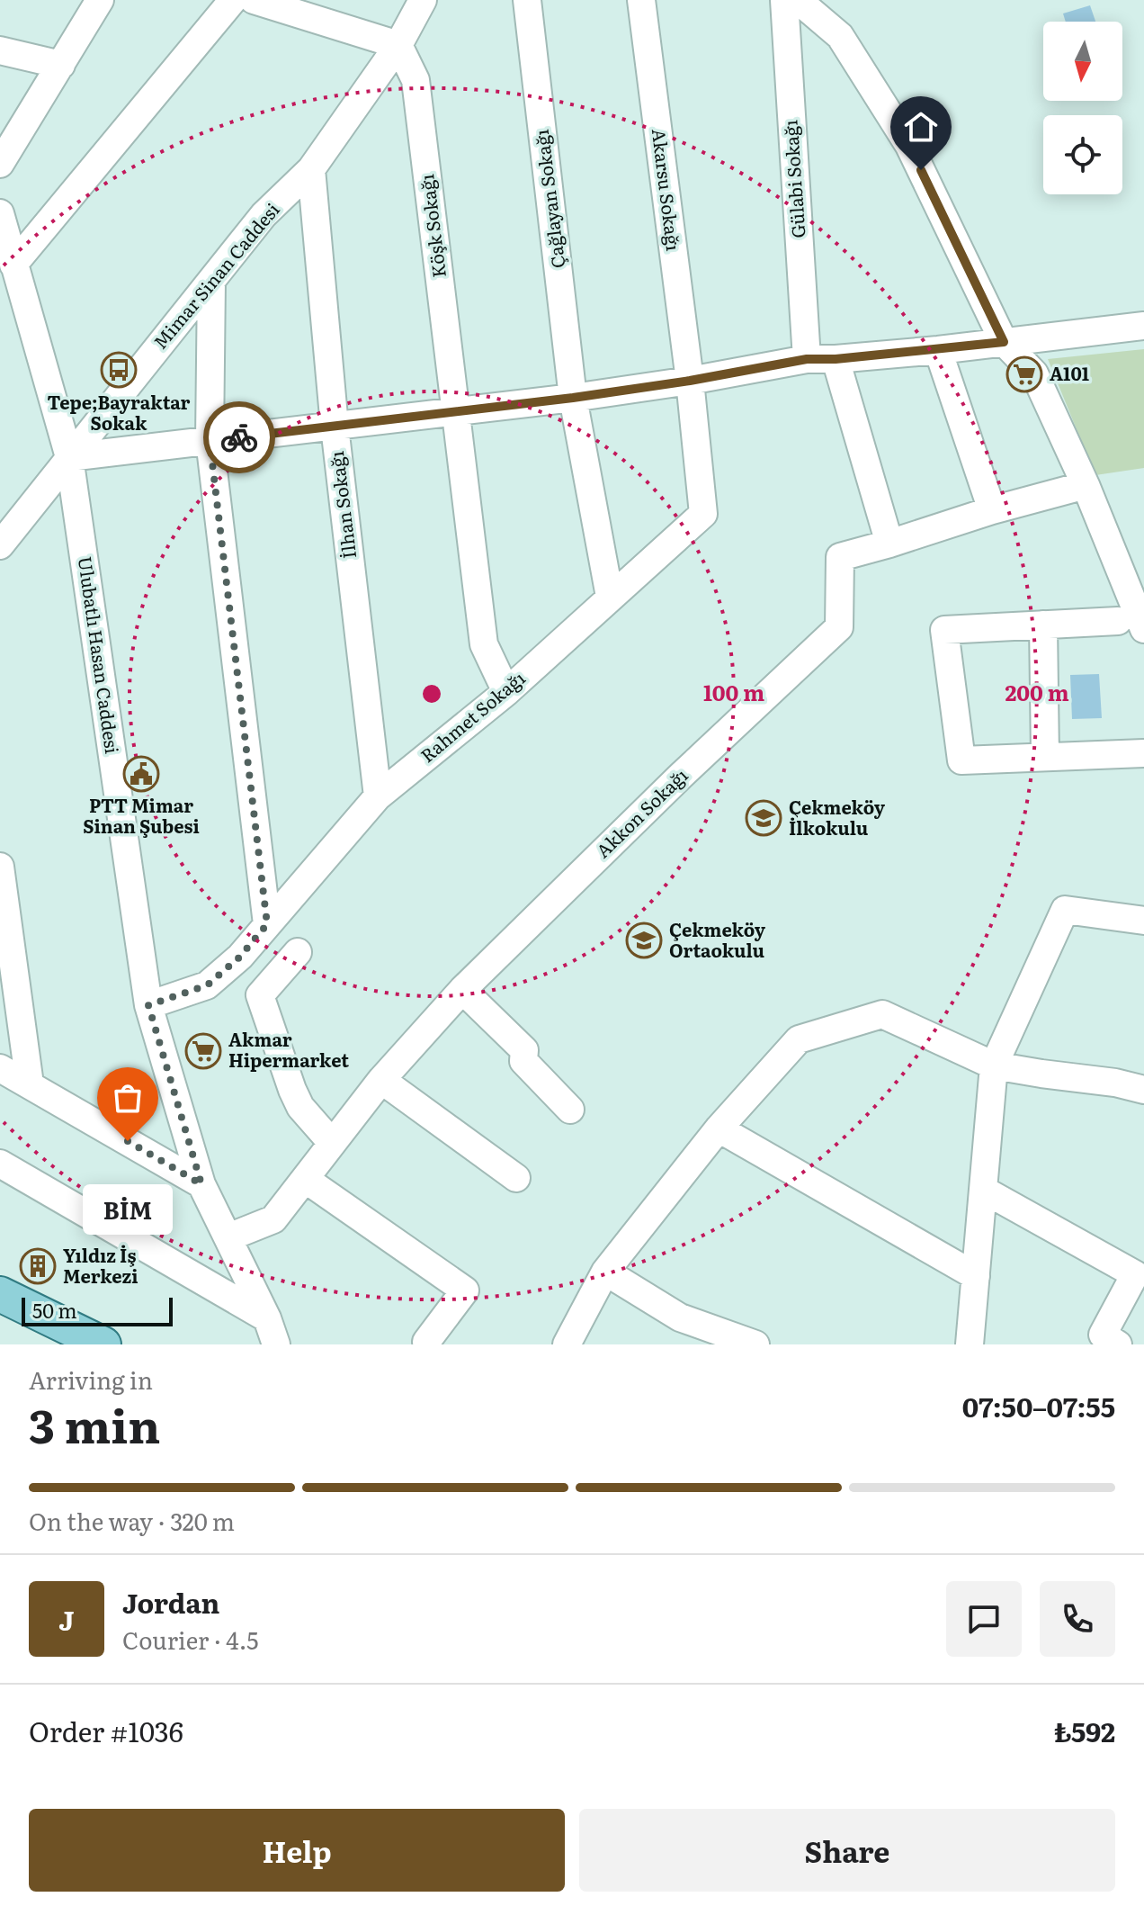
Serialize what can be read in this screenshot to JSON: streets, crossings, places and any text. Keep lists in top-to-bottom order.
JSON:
{
  "streets": {
    "street": [
      "Gülabi Sokağı",
      "Akarsu Sokağı",
      "Çağlayan Sokağı",
      "Köşk Sokağı",
      "Mimar Sinan Caddesi",
      "İlhan Sokağı",
      "Ulubatlı Hasan Caddesi",
      "Rahmet Sokağı",
      "Akkon Sokağı"
    ]
  },
  "crossings": [
    ["Akarsu Sokağı", "Rahmet Sokağı"],
    ["Çağlayan Sokağı", "Rahmet Sokağı"],
    ["Köşk Sokağı", "Mimar Sinan Caddesi"],
    ["Köşk Sokağı", "Rahmet Sokağı"],
    ["Mimar Sinan Caddesi", "İlhan Sokağı"],
    ["Mimar Sinan Caddesi", "Ulubatlı Hasan Caddesi"],
    ["İlhan Sokağı", "Rahmet Sokağı"],
    ["Ulubatlı Hasan Caddesi", "Rahmet Sokağı"],
    ["Ulubatlı Hasan Caddesi", "Akkon Sokağı"]
  ],
  "places": {
    "bus stop": ["Tepe;Bayraktar Sokak"],
    "supermarket": ["A101", "Akmar Hipermarket"],
    "public building": ["PTT Mimar Sinan Şubesi"],
    "school or university": ["Çekmeköy İlkokulu", "Çekmeköy Ortaokulu"],
    "other": ["BİM"],
    "building": ["Yıldız İş Merkezi"]
  },
  "scale_bar": "50 m",
  "north": "bottom",
  "page": {
    "bubble": "BİM",
    "scale": "50 m",
    "heading": ["3 min", "Arriving in", "07:50–07:55"],
    "panel": [
      "Jordan",
      "Courier · 4.5",
      "Order #1036",
      "₺592"
    ],
    "bar": "On the way · 320 m",
    "round": "J",
    "buttons": ["Help", "Share"]
  },
  "rings": ["100 m", "200 m"]
}
